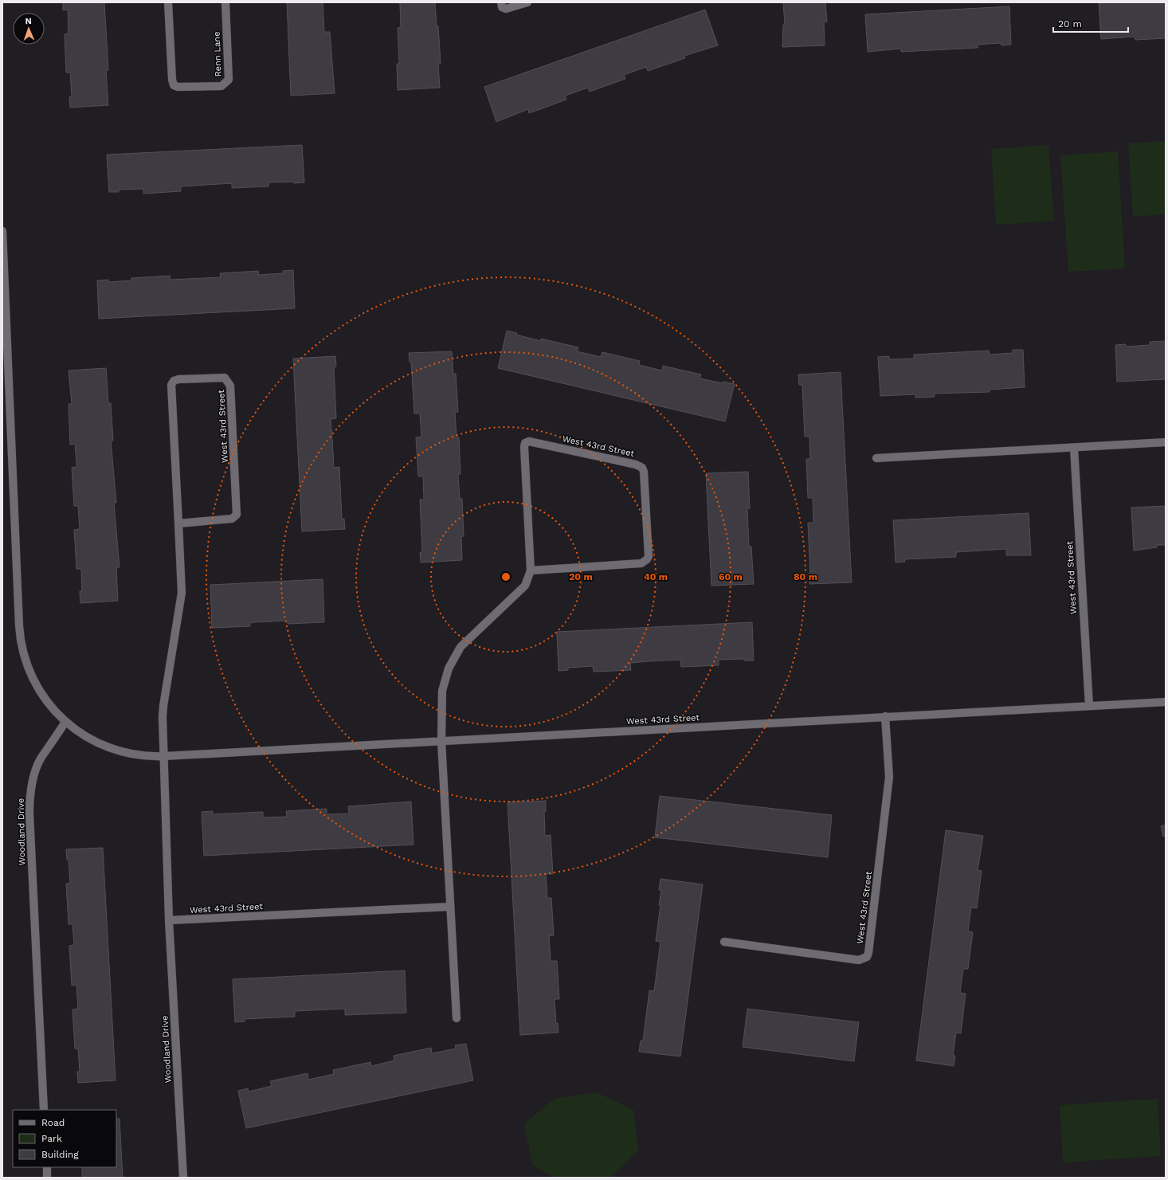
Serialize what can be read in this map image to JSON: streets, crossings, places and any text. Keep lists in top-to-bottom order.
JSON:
{
  "streets": {
    "street": ["Renn Lane", "West 43rd Street", "Woodland Drive"]
  },
  "crossings": [
    ["West 43rd Street", "Woodland Drive"]
  ],
  "legend": ["Road", "Park", "Building"],
  "scale_bar": "20 m",
  "north": "top",
  "rings": [
    "20 m",
    "40 m",
    "60 m",
    "80 m"
  ]
}
